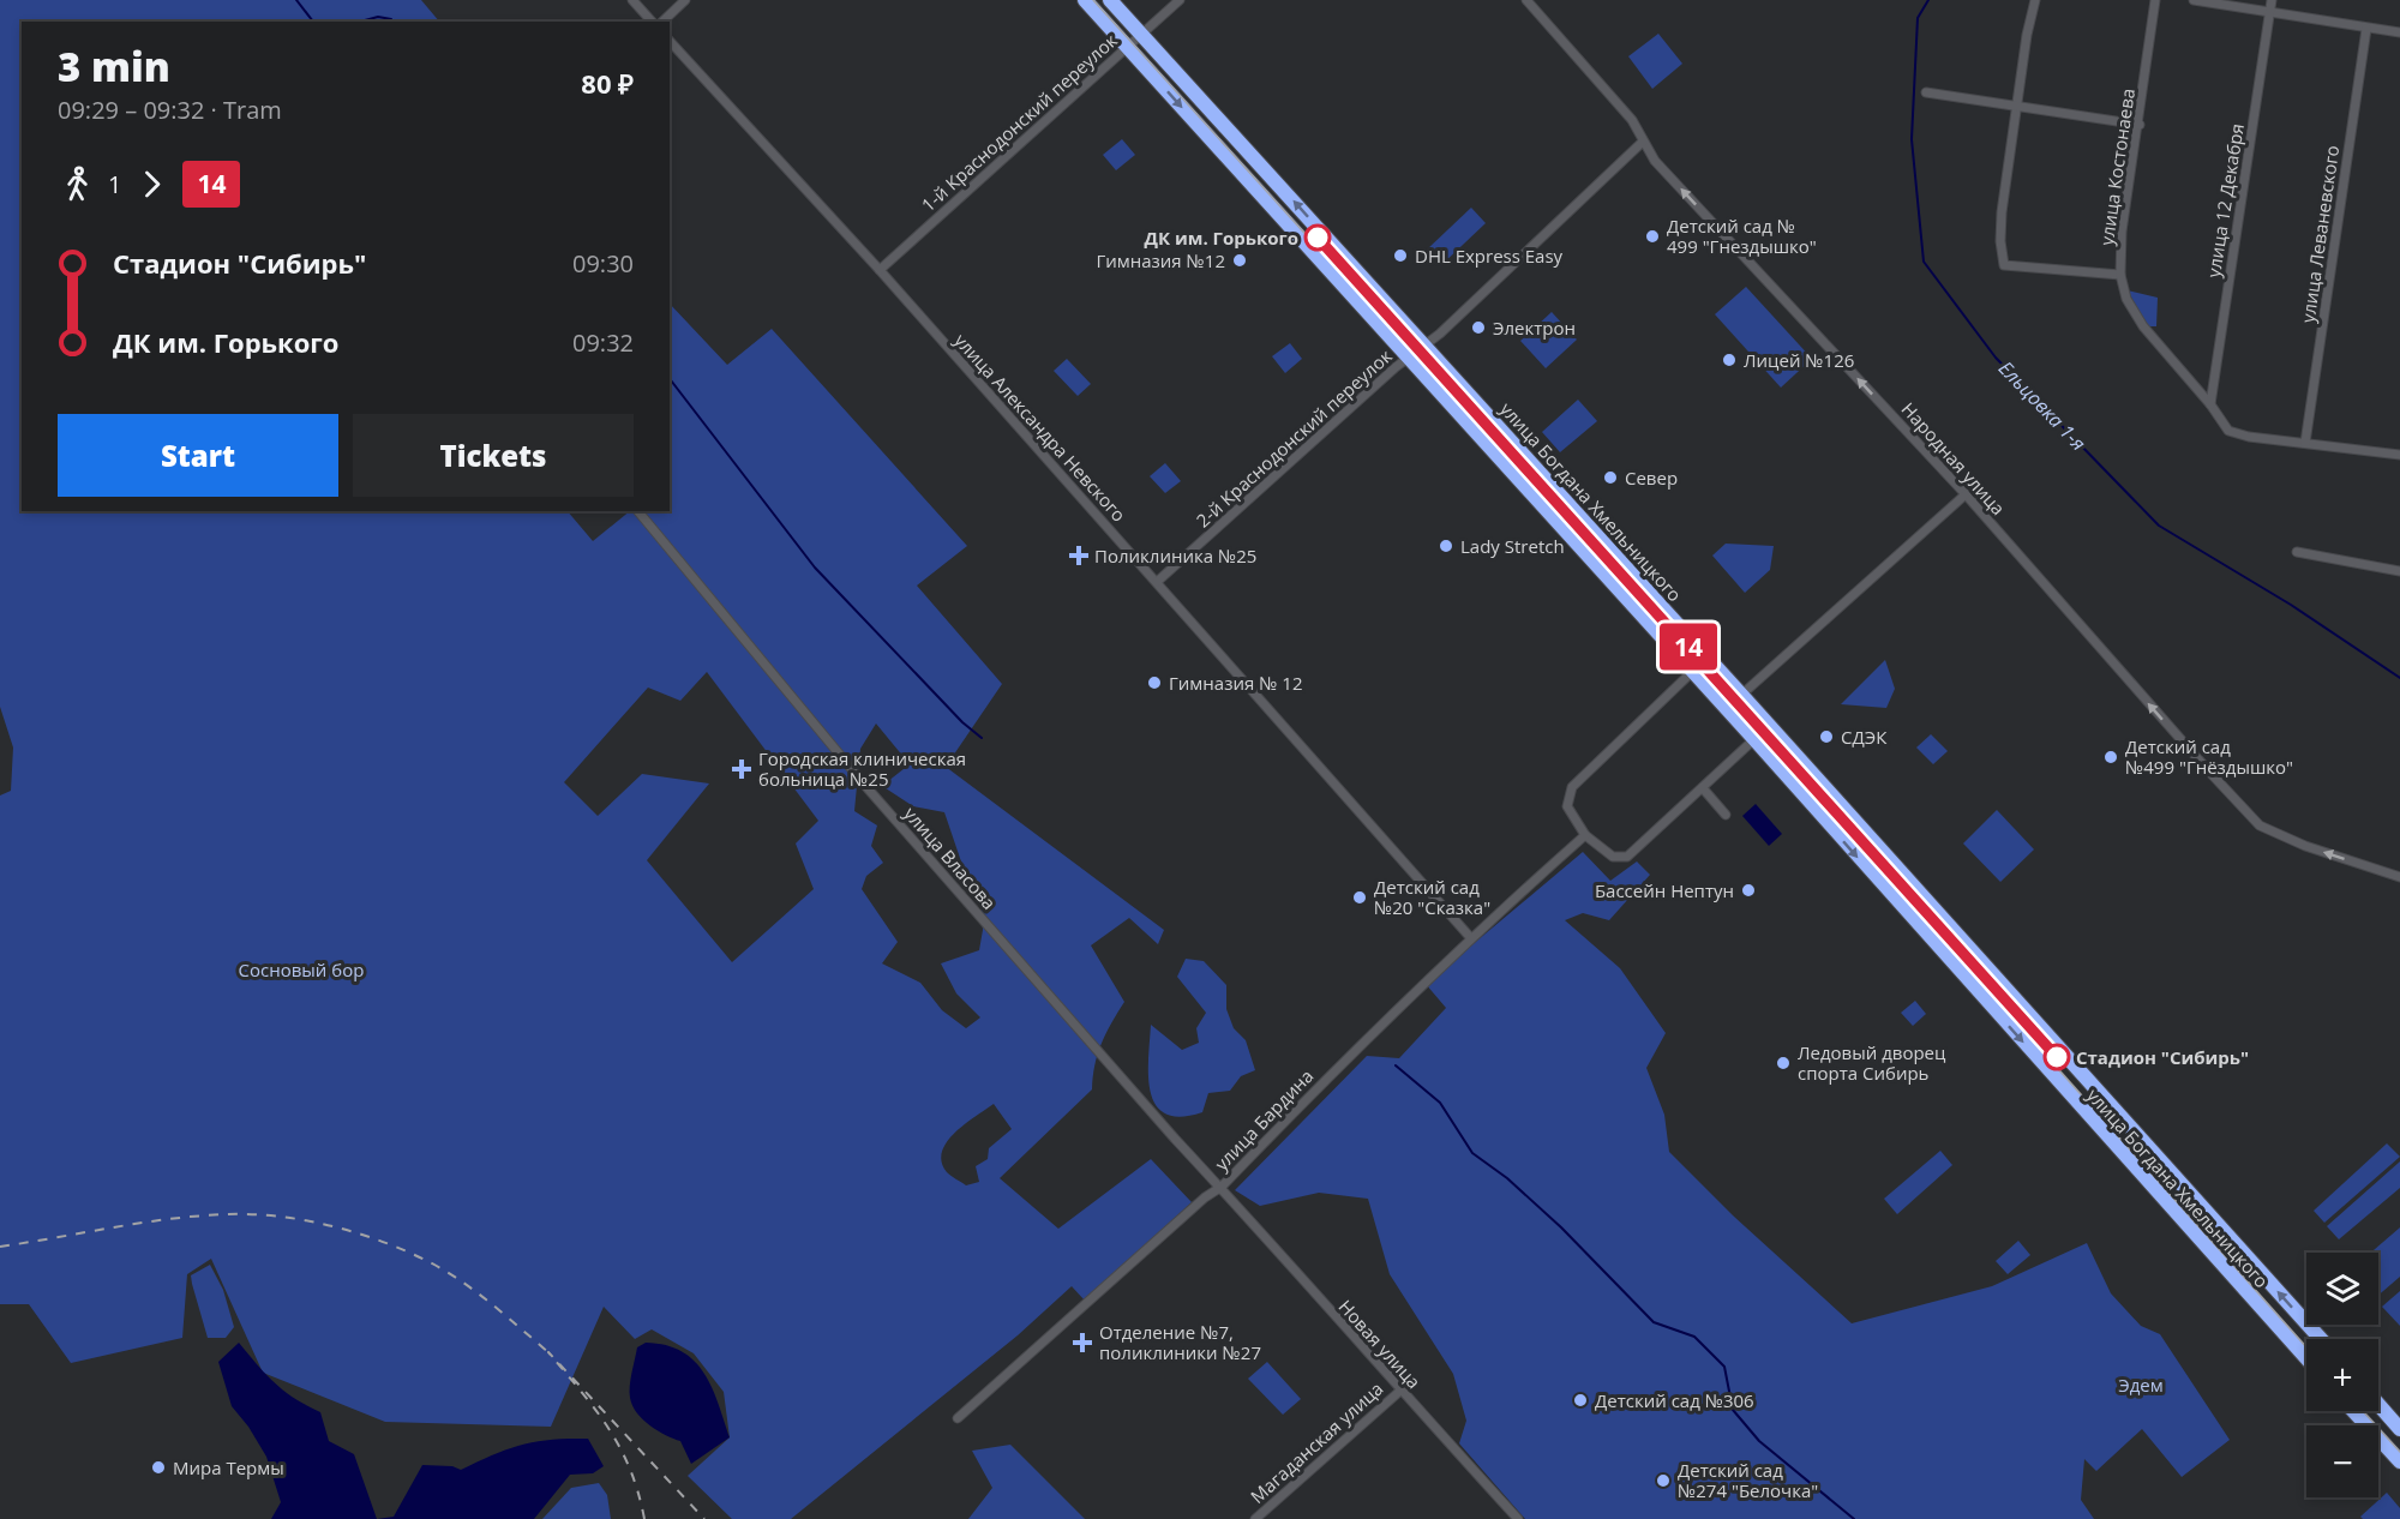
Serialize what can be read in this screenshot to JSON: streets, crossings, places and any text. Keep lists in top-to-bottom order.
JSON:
{
  "streets": {
    "highway": ["улица Богдана Хмельницкого"],
    "street": [
      "1-й Краснодонский переулок",
      "улица Костонаева",
      "улица 12 Декабря",
      "улица Леваневского",
      "улица Александра Невского",
      "2-й Краснодонский переулок",
      "Народная улица",
      "улица Власова",
      "улица Бардина",
      "Новая улица",
      "Магаданская улица"
    ]
  },
  "crossings": [
    ["1-й Краснодонский переулок", "улица Александра Невского"],
    ["1-й Краснодонский переулок", "улица Богдана Хмельницкого"],
    ["улица Костонаева", "улица 12 Декабря"],
    ["улица Костонаева", "улица Леваневского"],
    ["улица Александра Невского", "2-й Краснодонский переулок"],
    ["улица Александра Невского", "улица Бардина"],
    ["2-й Краснодонский переулок", "Народная улица"],
    ["2-й Краснодонский переулок", "улица Богдана Хмельницкого"],
    ["улица Власова", "улица Бардина"],
    ["улица Власова", "Новая улица"],
    ["улица Бардина", "Новая улица"],
    ["Новая улица", "Магаданская улица"]
  ],
  "one_way": ["Народная улица"],
  "water": ["Ельцовка 1-я"],
  "parks": ["Сосновый бор", "Эдем"],
  "places": {
    "other": [
      "Детский сад № 499 \"Гнездышко\"",
      "ДК им. Горького",
      "DHL Express Easy",
      "Гимназия №12",
      "Электрон",
      "Лицей №126",
      "Север",
      "Lady Stretch",
      "Гимназия № 12",
      "СДЭК",
      "Детский сад №499 \"Гнёздышко\"",
      "Бассейн Нептун",
      "Детский сад №20 \"Сказка\"",
      "Стадион \"Сибирь\"",
      "Ледовый дворец спорта Сибирь",
      "Детский сад №306",
      "Мира Термы",
      "Детский сад №274 \"Белочка\""
    ],
    "health": ["Поликлиника №25", "Городская клиническая больница №25", "Отделение №7, поликлиники №27"]
  },
  "lines": ["tram line 14"],
  "page": {
    "on_map": "14",
    "heading": ["3 min", "09:29 – 09:32 · Tram", "80 ₽"],
    "legs": ["1", "14"],
    "list": [
      {
        "name": "Стадион \"Сибирь\"",
        "value": "09:30"
      },
      {
        "name": "ДК им. Горького",
        "value": "09:32"
      }
    ],
    "buttons": ["Start", "Tickets"],
    "map_buttons": ["+", "−"]
  }
}
